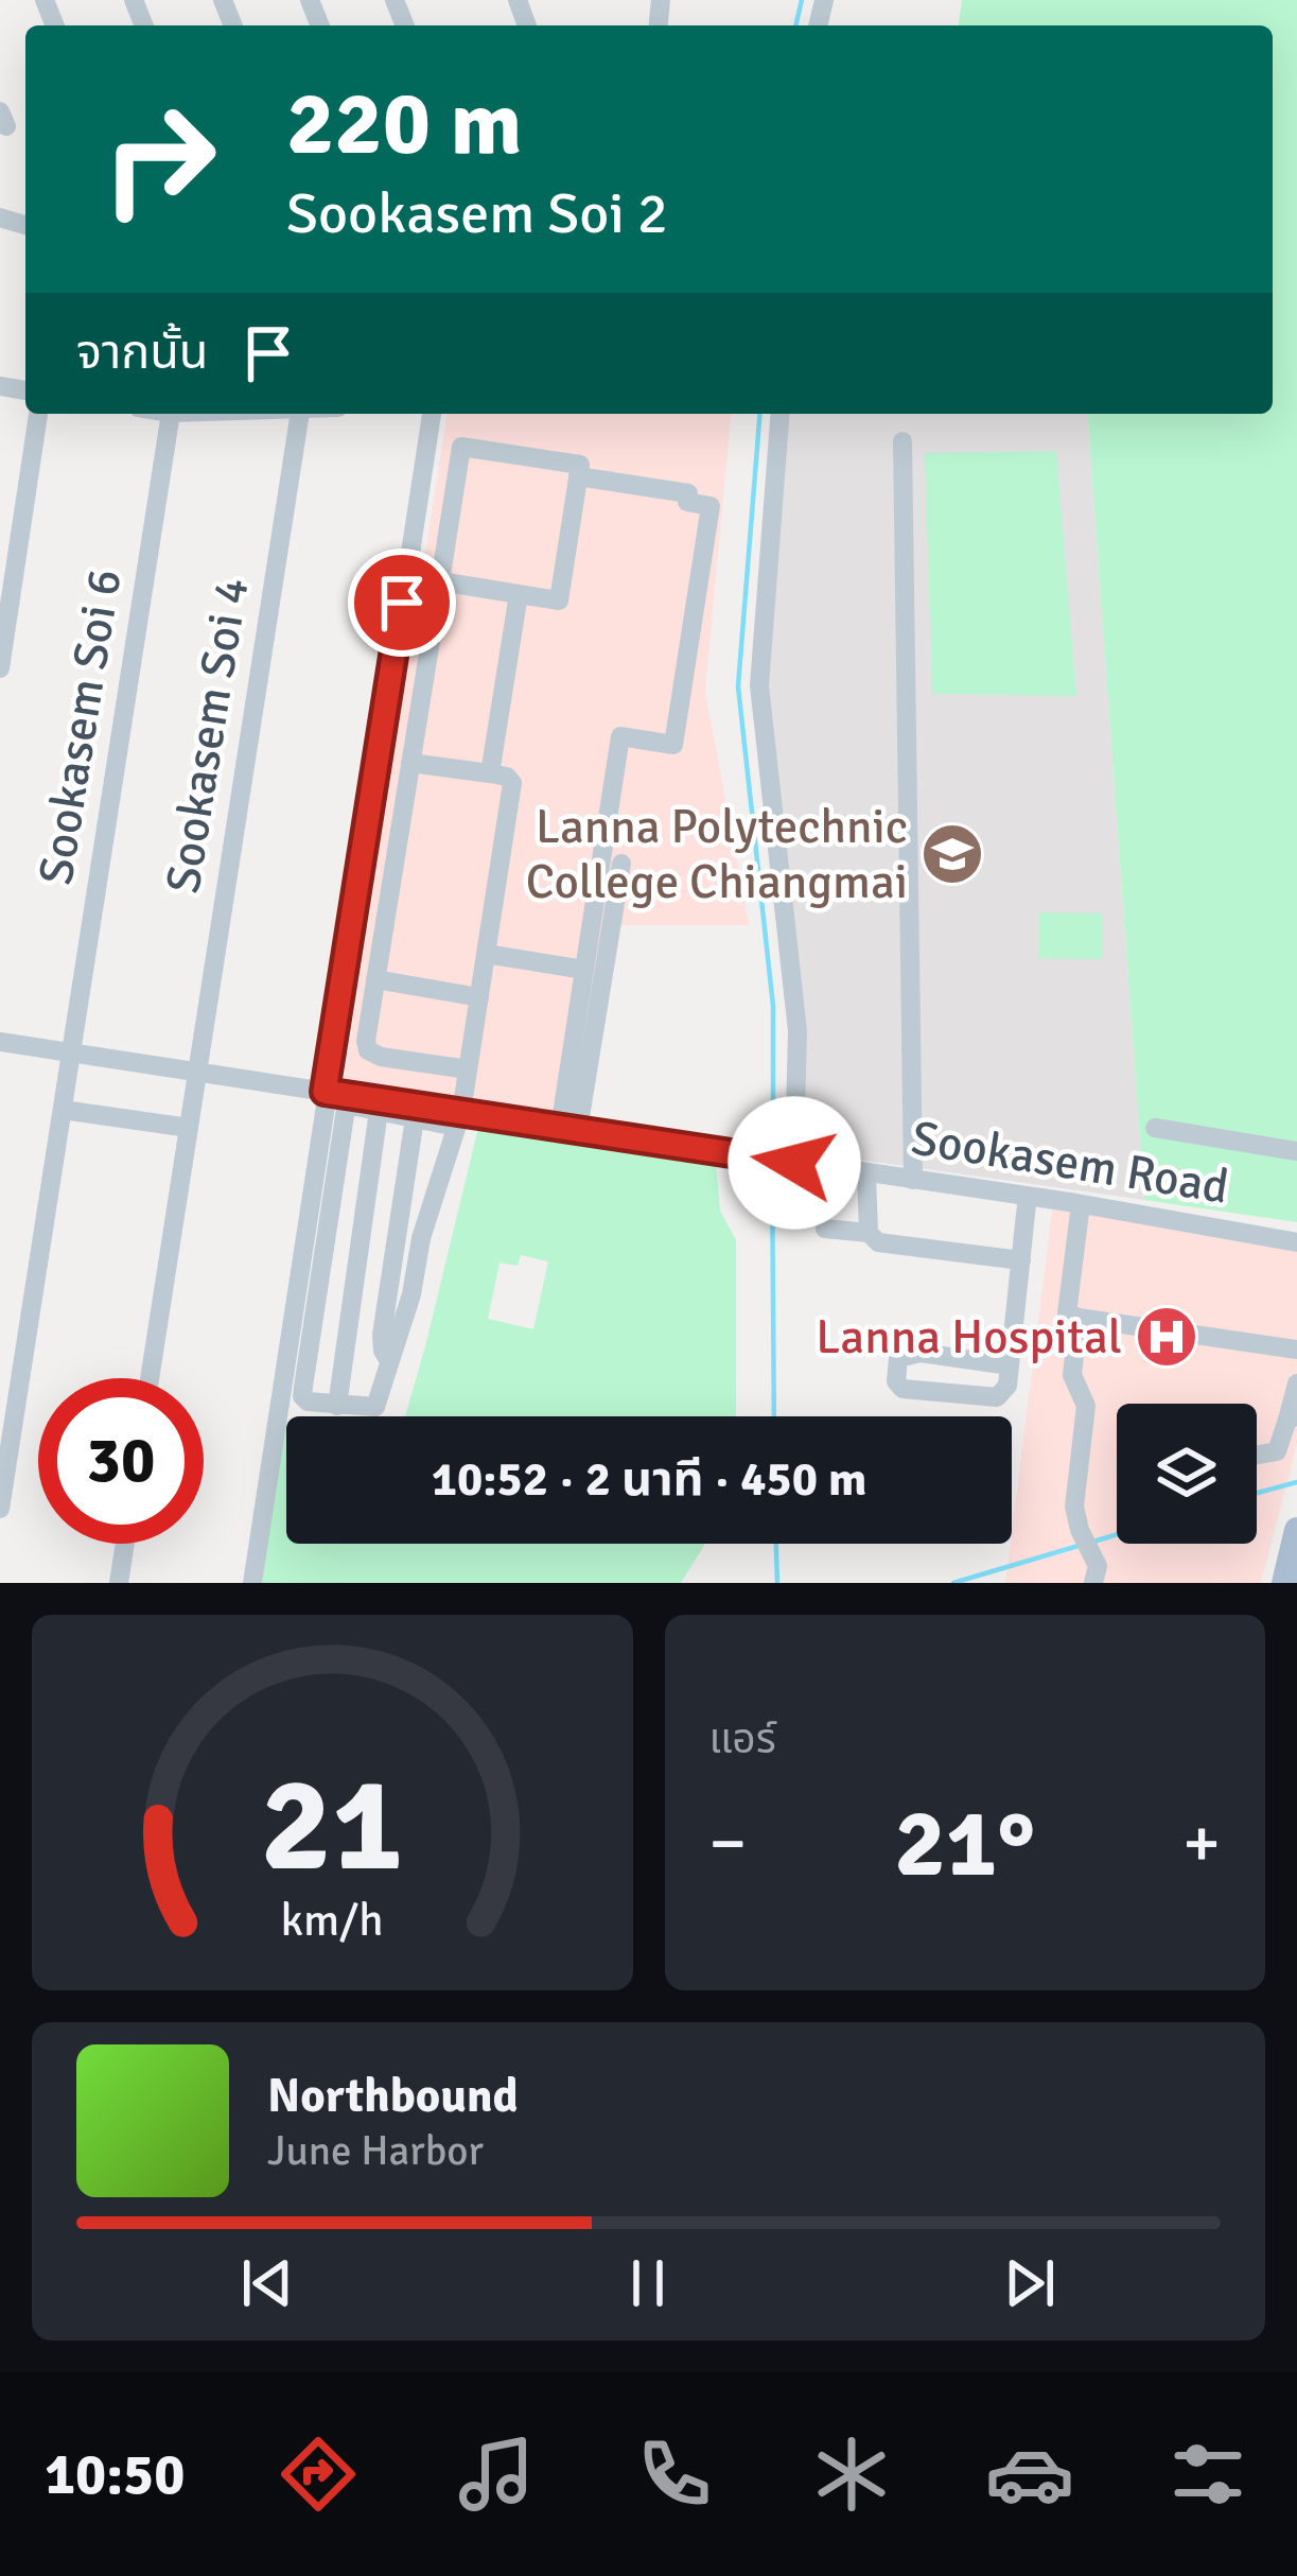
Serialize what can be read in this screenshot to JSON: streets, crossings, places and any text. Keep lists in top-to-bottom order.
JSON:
{
  "streets": {
    "street": ["Sookasem Soi 6", "Sookasem Soi 4", "Sookasem Road"]
  },
  "crossings": [
    ["Sookasem Soi 6", "Sookasem Road"],
    ["Sookasem Soi 4", "Sookasem Road"]
  ],
  "places": {
    "school or university": ["Lanna Polytechnic College Chiangmai"],
    "hospital": ["Lanna Hospital"]
  },
  "page": {
    "turn": ["220 m", "Sookasem Soi 2"],
    "then": "จากนั้น",
    "limit": "30",
    "trip": "10:52 · 2 นาที · 450 m",
    "tile": "แอร์",
    "heat": ["−", "21°", "+"],
    "song": ["Northbound", "June Harbor"],
    "tabs": "10:50",
    "gauge": ["21", "km/h"]
  }
}
